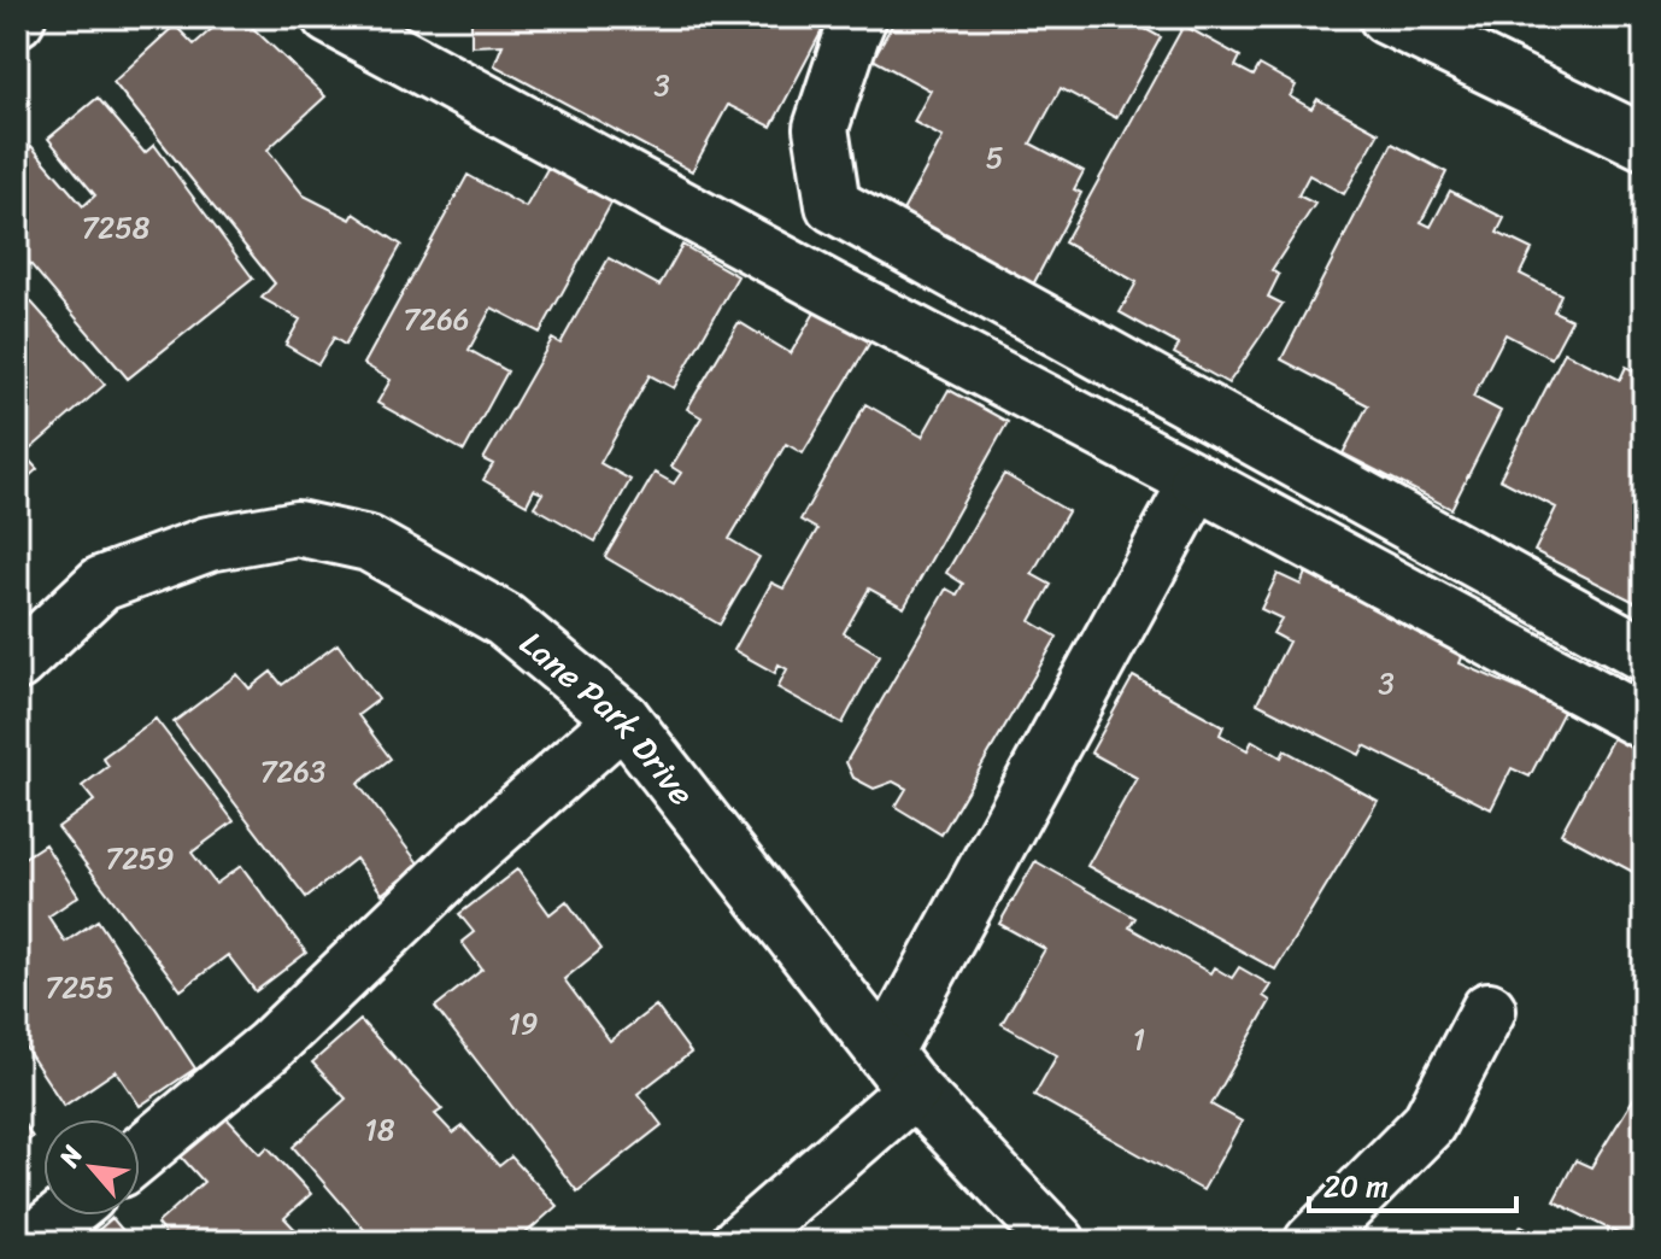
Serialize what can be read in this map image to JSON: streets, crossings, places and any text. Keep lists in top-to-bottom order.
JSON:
{
  "streets": {
    "street": ["Lane Park Drive"]
  },
  "house_numbers": [
    "3",
    "5",
    "7258",
    "7266",
    "3",
    "7263",
    "7259",
    "7255",
    "19",
    "1",
    "18"
  ],
  "scale_bar": "20 m",
  "north": "top left"
}
